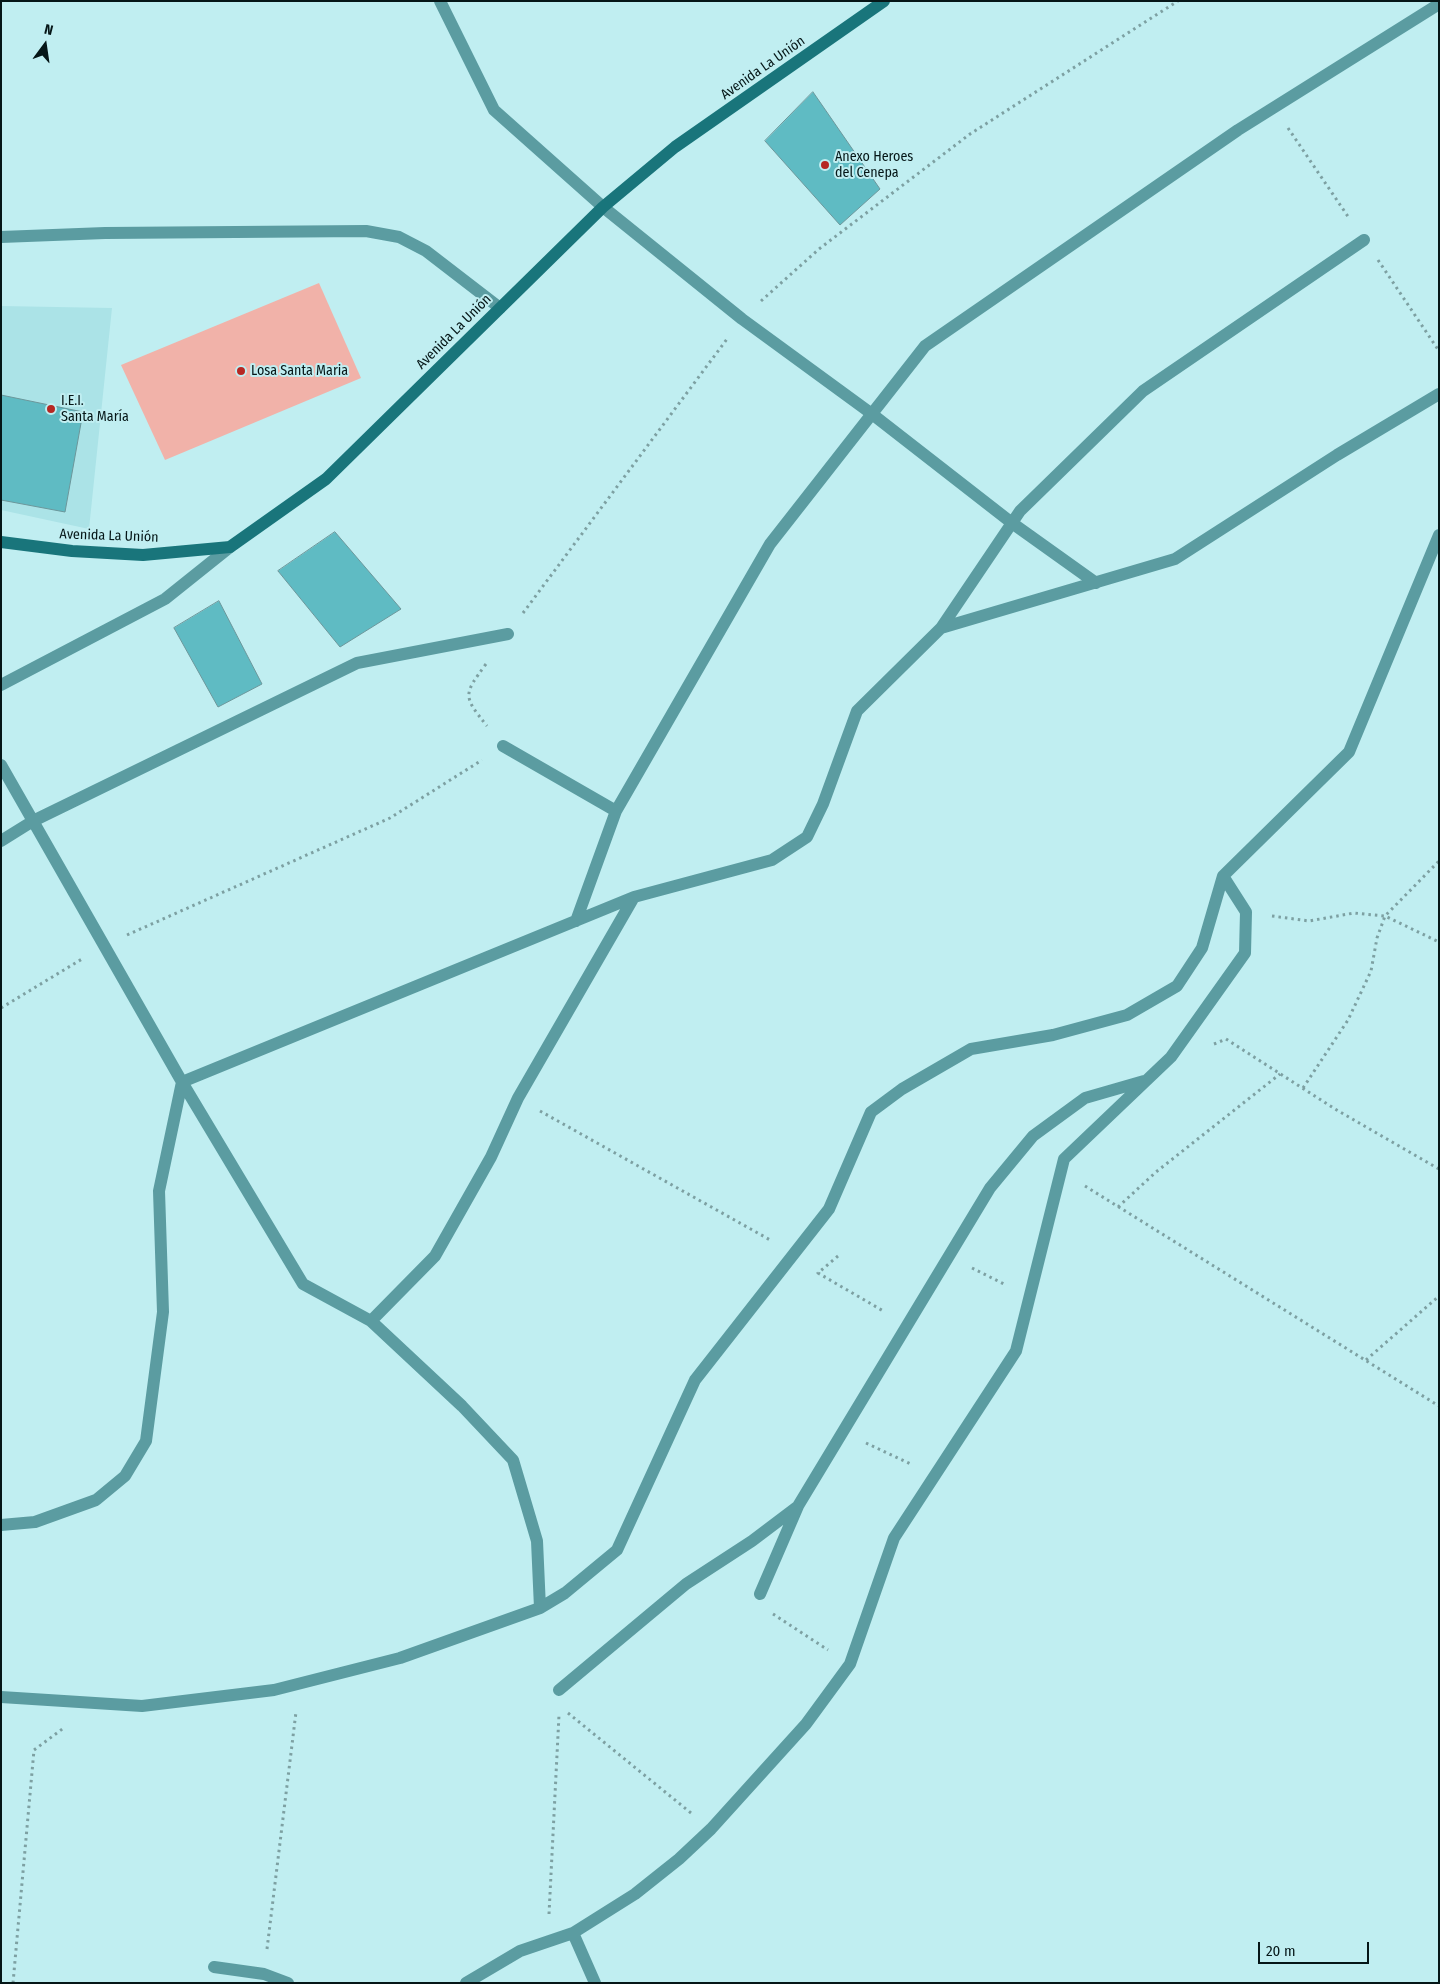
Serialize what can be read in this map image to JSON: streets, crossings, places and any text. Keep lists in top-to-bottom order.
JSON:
{
  "streets": {
    "main road": ["Avenida La Unión"]
  },
  "places": ["Anexo Heroes del Cenepa", "Losa Santa Maria", "I.E.I. Santa María"],
  "scale_bar": "20 m",
  "north": "top"
}
